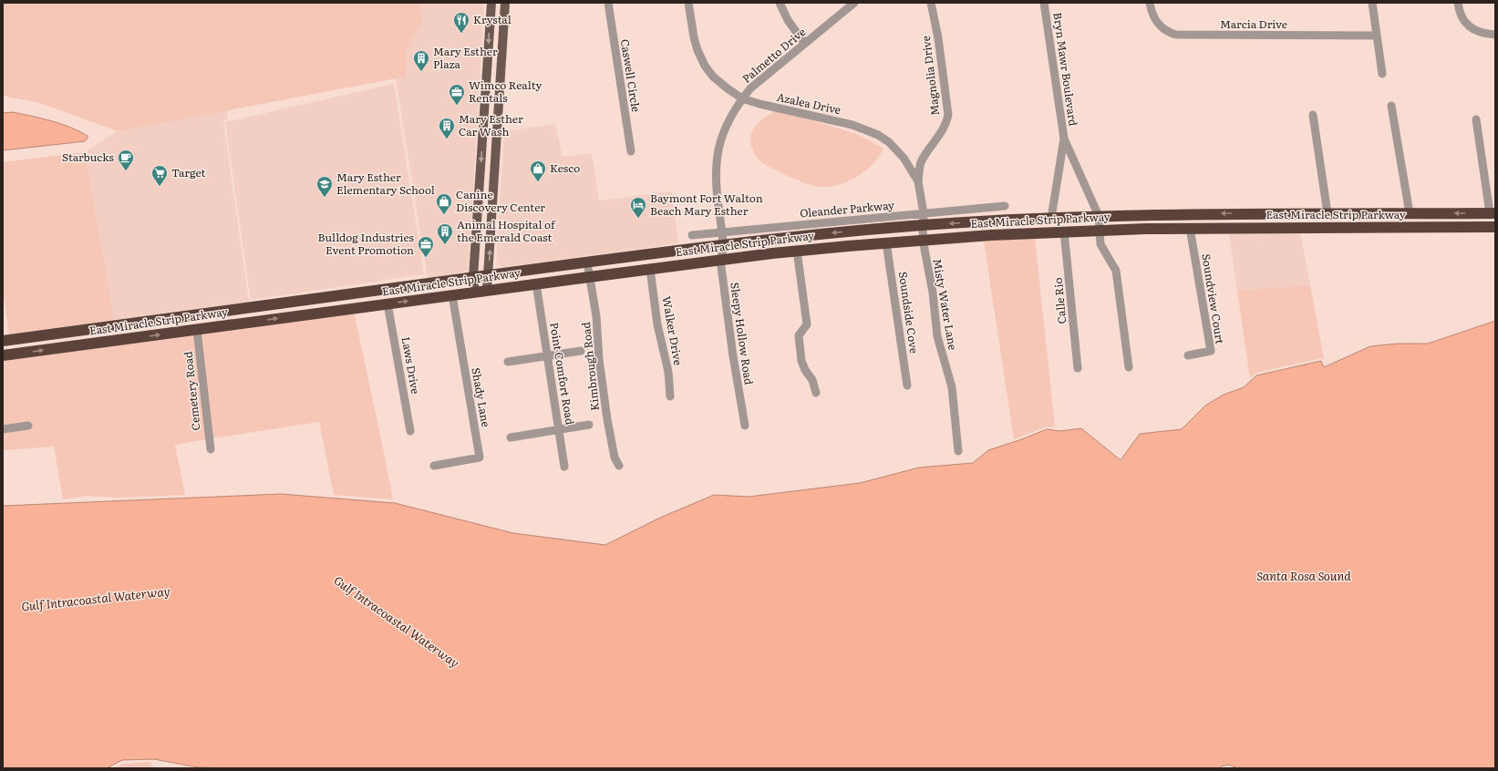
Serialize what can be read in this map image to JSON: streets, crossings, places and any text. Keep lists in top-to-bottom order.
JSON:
{
  "streets": {
    "highway": ["East Miracle Strip Parkway"],
    "street": [
      "Marcia Drive",
      "Palmetto Drive",
      "Bryn Mawr Boulevard",
      "Caswell Circle",
      "Magnolia Drive",
      "Azalea Drive",
      "Oleander Parkway",
      "Soundview Court",
      "Calle Rio",
      "Misty Water Lane",
      "Soundside Cove",
      "Walker Drive",
      "Sleepy Hollow Road",
      "Laws Drive",
      "Kimbrough Road",
      "Point Comfort Road",
      "Cemetery Road",
      "Shady Lane"
    ]
  },
  "crossings": [
    ["Palmetto Drive", "Azalea Drive"],
    ["Palmetto Drive", "Oleander Parkway"],
    ["Palmetto Drive", "East Miracle Strip Parkway"],
    ["Palmetto Drive", "Sleepy Hollow Road"],
    ["Bryn Mawr Boulevard", "East Miracle Strip Parkway"],
    ["Magnolia Drive", "Azalea Drive"],
    ["Azalea Drive", "Oleander Parkway"],
    ["Azalea Drive", "East Miracle Strip Parkway"],
    ["Azalea Drive", "Misty Water Lane"],
    ["East Miracle Strip Parkway", "Soundview Court"],
    ["East Miracle Strip Parkway", "Calle Rio"],
    ["East Miracle Strip Parkway", "Misty Water Lane"],
    ["East Miracle Strip Parkway", "Soundside Cove"],
    ["East Miracle Strip Parkway", "Walker Drive"],
    ["East Miracle Strip Parkway", "Sleepy Hollow Road"],
    ["East Miracle Strip Parkway", "Laws Drive"],
    ["East Miracle Strip Parkway", "Kimbrough Road"],
    ["East Miracle Strip Parkway", "Point Comfort Road"],
    ["East Miracle Strip Parkway", "Cemetery Road"],
    ["East Miracle Strip Parkway", "Shady Lane"]
  ],
  "water": ["Santa Rosa Sound", "Gulf Intracoastal Waterway"],
  "places": {
    "restaurant": ["Krystal"],
    "building": ["Mary Esther Plaza", "Mary Esther Car Wash", "Animal Hospital of the Emerald Coast"],
    "office": ["Wimco Realty Rentals", "Bulldog Industries Event Promotion"],
    "cafe": ["Starbucks"],
    "shop": ["Kesco", "Canine Discovery Center"],
    "supermarket": ["Target"],
    "school or university": ["Mary Esther Elementary School"],
    "hotel": ["Baymont Fort Walton Beach Mary Esther"]
  }
}
